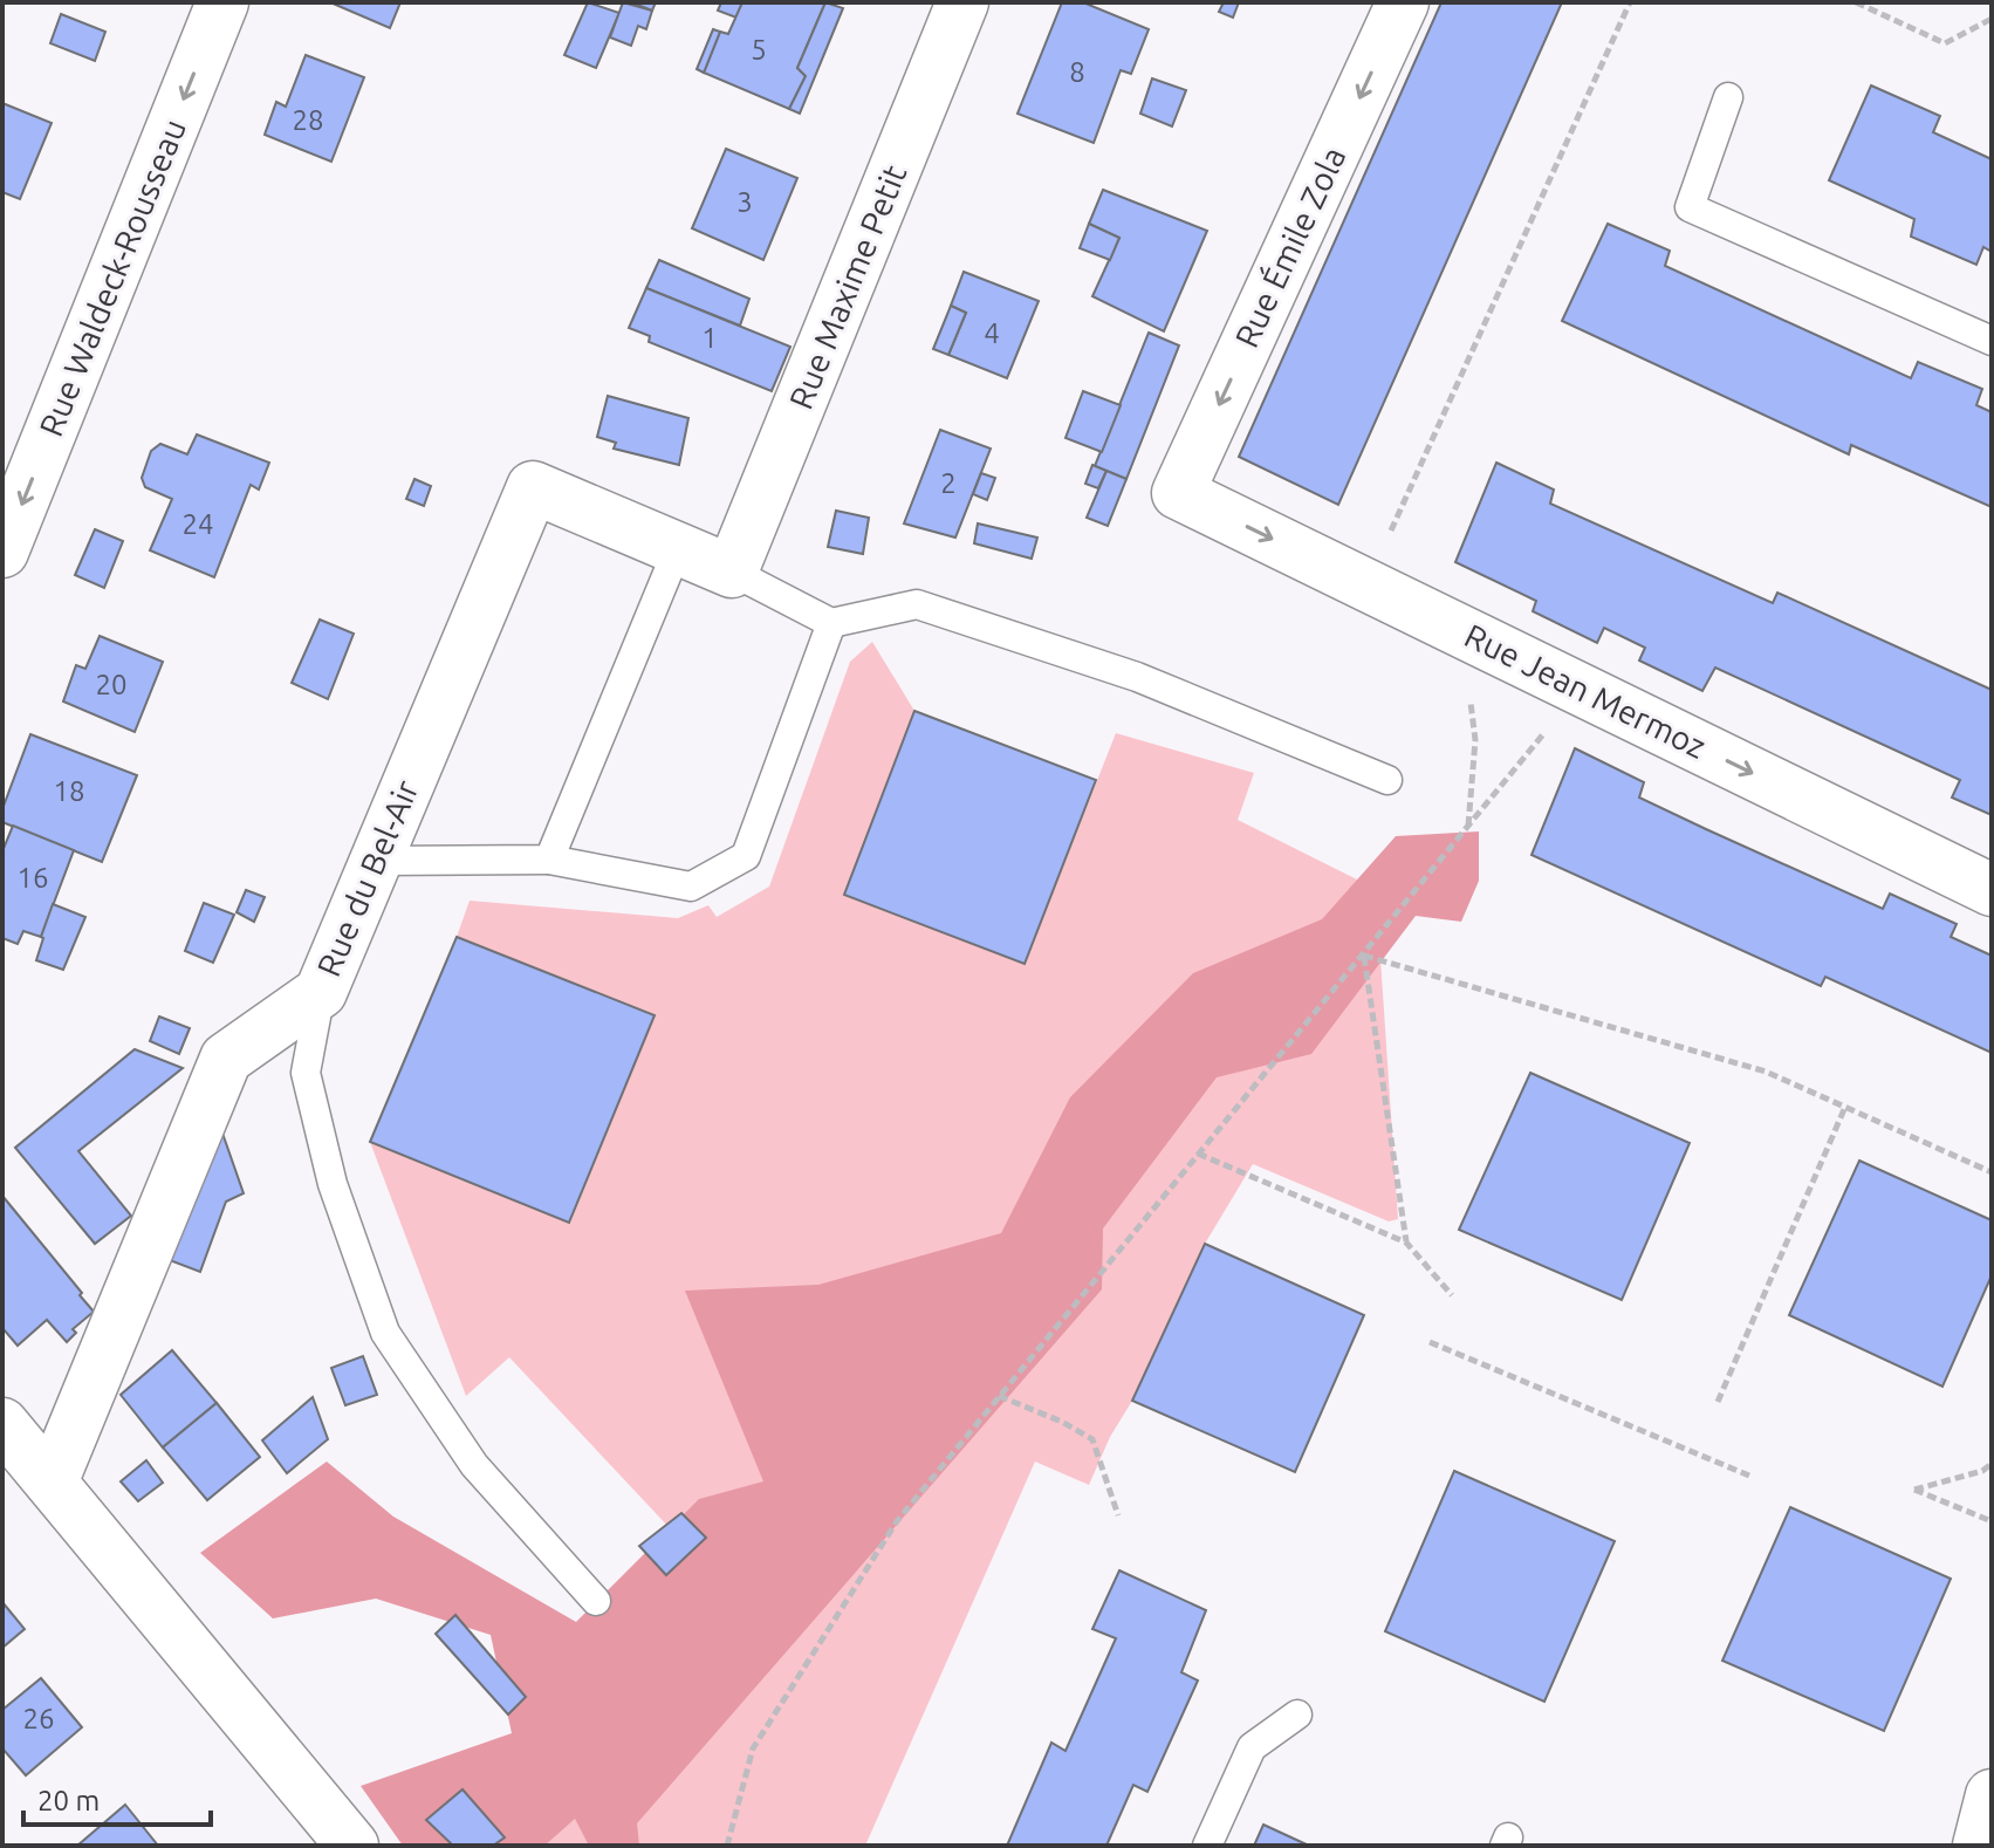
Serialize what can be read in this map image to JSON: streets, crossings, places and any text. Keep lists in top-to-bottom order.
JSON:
{
  "streets": {
    "street": [
      "Rue Émile Zola",
      "Rue Waldeck-Rousseau",
      "Rue Maxime Petit",
      "Rue Jean Mermoz",
      "Rue du Bel-Air"
    ]
  },
  "crossings": [
    ["Rue Émile Zola", "Rue Jean Mermoz"],
    ["Rue Maxime Petit", "Rue du Bel-Air"]
  ],
  "one_way": ["Rue Émile Zola", "Rue Waldeck-Rousseau", "Rue Jean Mermoz"],
  "house_numbers": [
    "5",
    "8",
    "28",
    "3",
    "4",
    "1",
    "2",
    "24",
    "20",
    "18",
    "16",
    "26"
  ],
  "scale_bar": "20 m"
}
